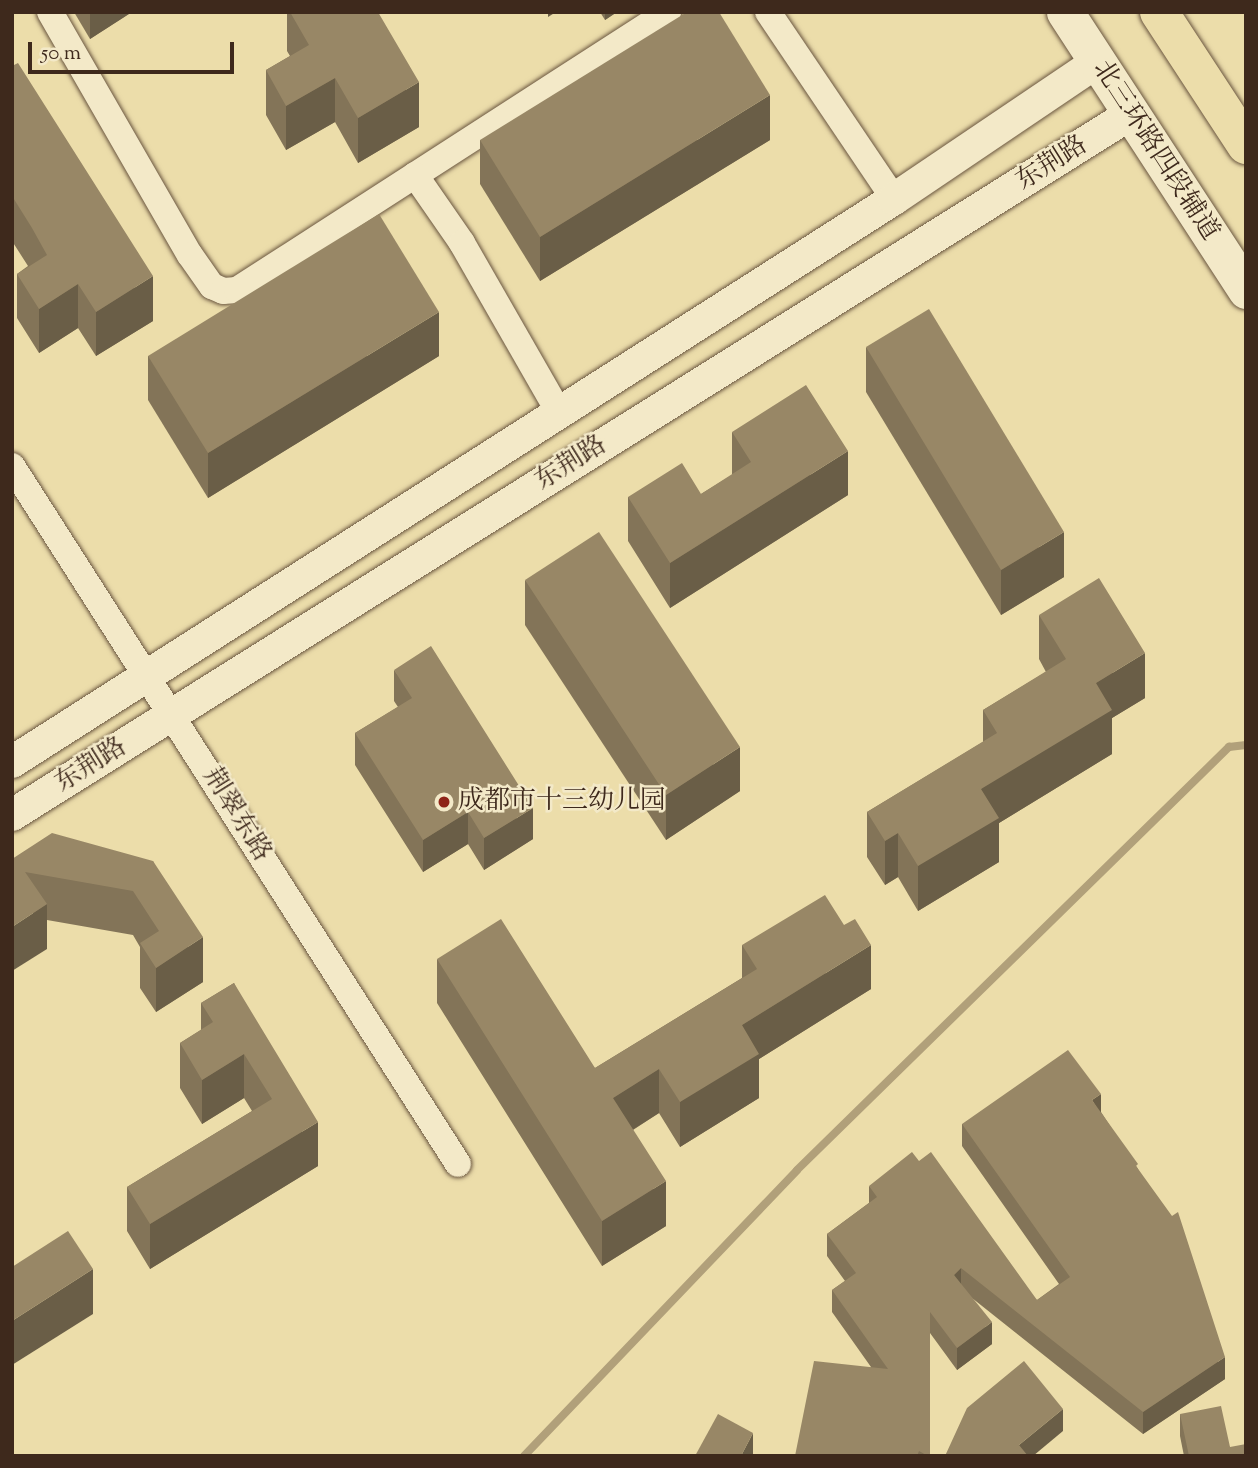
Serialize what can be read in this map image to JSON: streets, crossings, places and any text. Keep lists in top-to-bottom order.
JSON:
{
  "streets": {
    "main road": ["北三环路四段辅道"],
    "street": ["东荆路", "荆翠东路"]
  },
  "crossings": [
    ["北三环路四段辅道", "东荆路"],
    ["东荆路", "荆翠东路"]
  ],
  "places": ["成都市十三幼儿园"],
  "scale_bar": "50 m"
}
